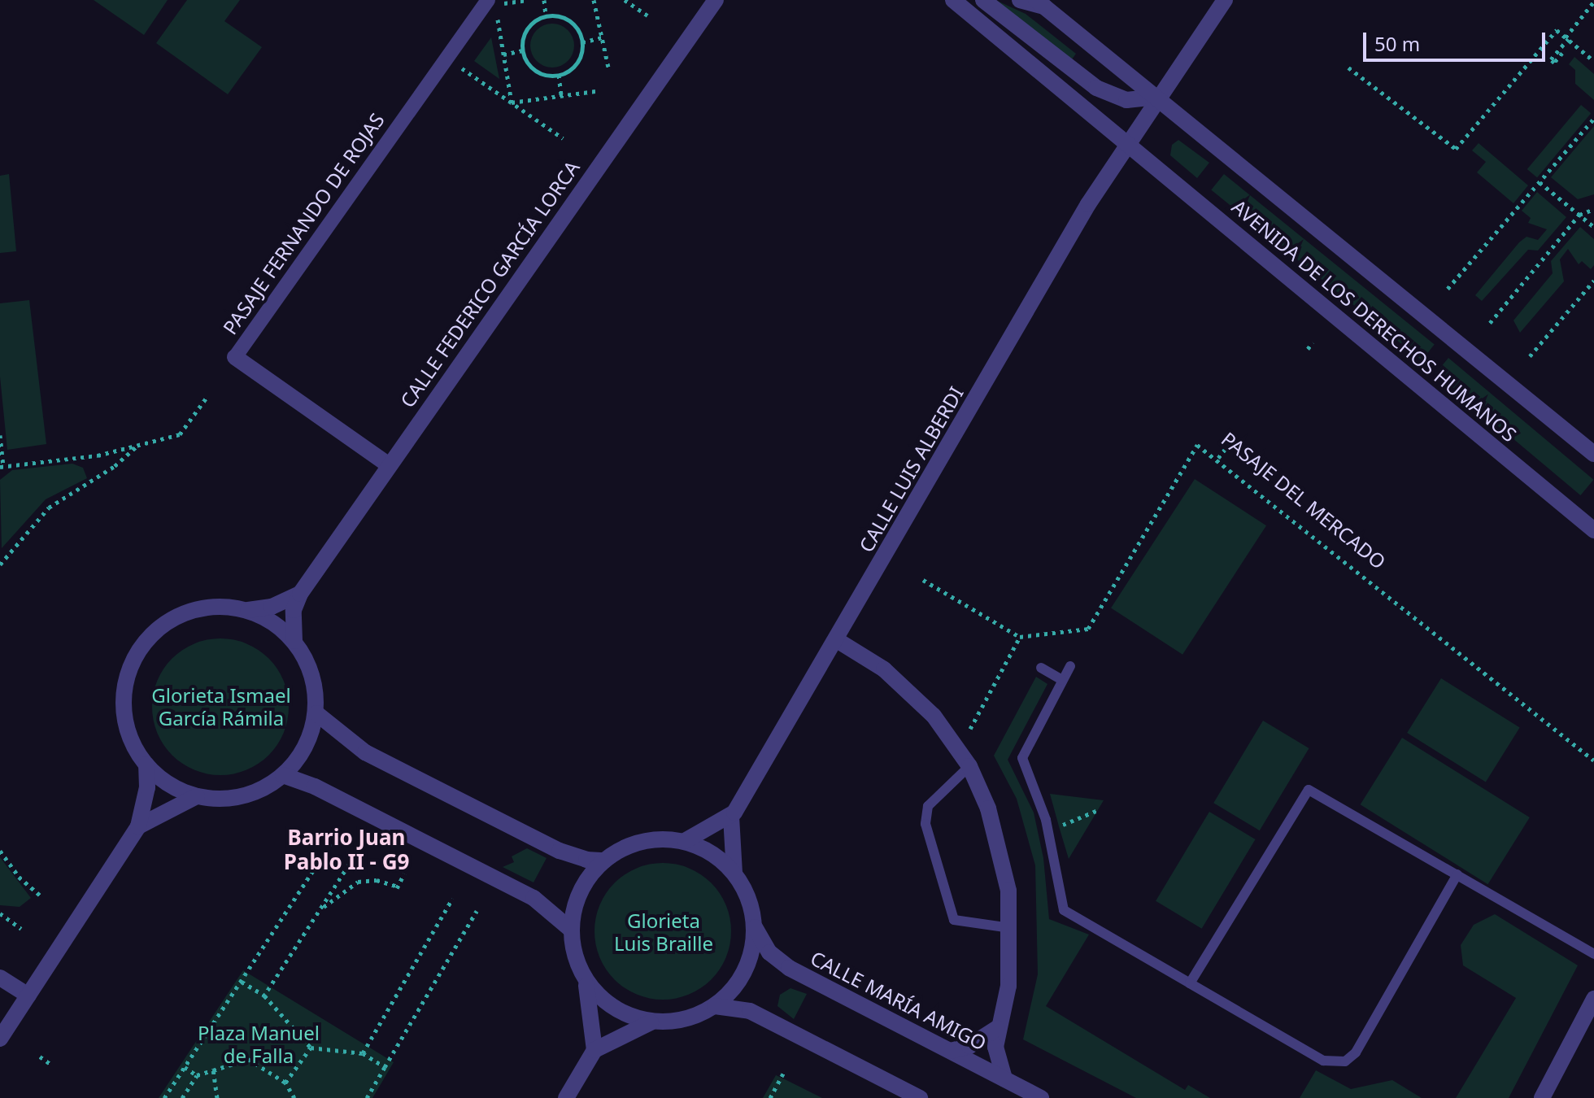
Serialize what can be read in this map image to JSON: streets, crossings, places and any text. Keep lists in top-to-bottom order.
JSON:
{
  "streets": {
    "street": [
      "PASAJE FERNANDO DE ROJAS",
      "CALLE FEDERICO GARCÍA LORCA",
      "AVENIDA DE LOS DERECHOS HUMANOS",
      "CALLE LUIS ALBERDI",
      "CALLE MARÍA AMIGO"
    ],
    "path": ["PASAJE DEL MERCADO"]
  },
  "crossings": [
    ["PASAJE FERNANDO DE ROJAS", "CALLE FEDERICO GARCÍA LORCA"],
    ["AVENIDA DE LOS DERECHOS HUMANOS", "CALLE LUIS ALBERDI"]
  ],
  "districts": ["Barrio Juan Pablo II - G9"],
  "parks": ["Glorieta Ismael García Rámila", "Glorieta Luis Braille", "Plaza Manuel de Falla"],
  "scale_bar": "50 m"
}
